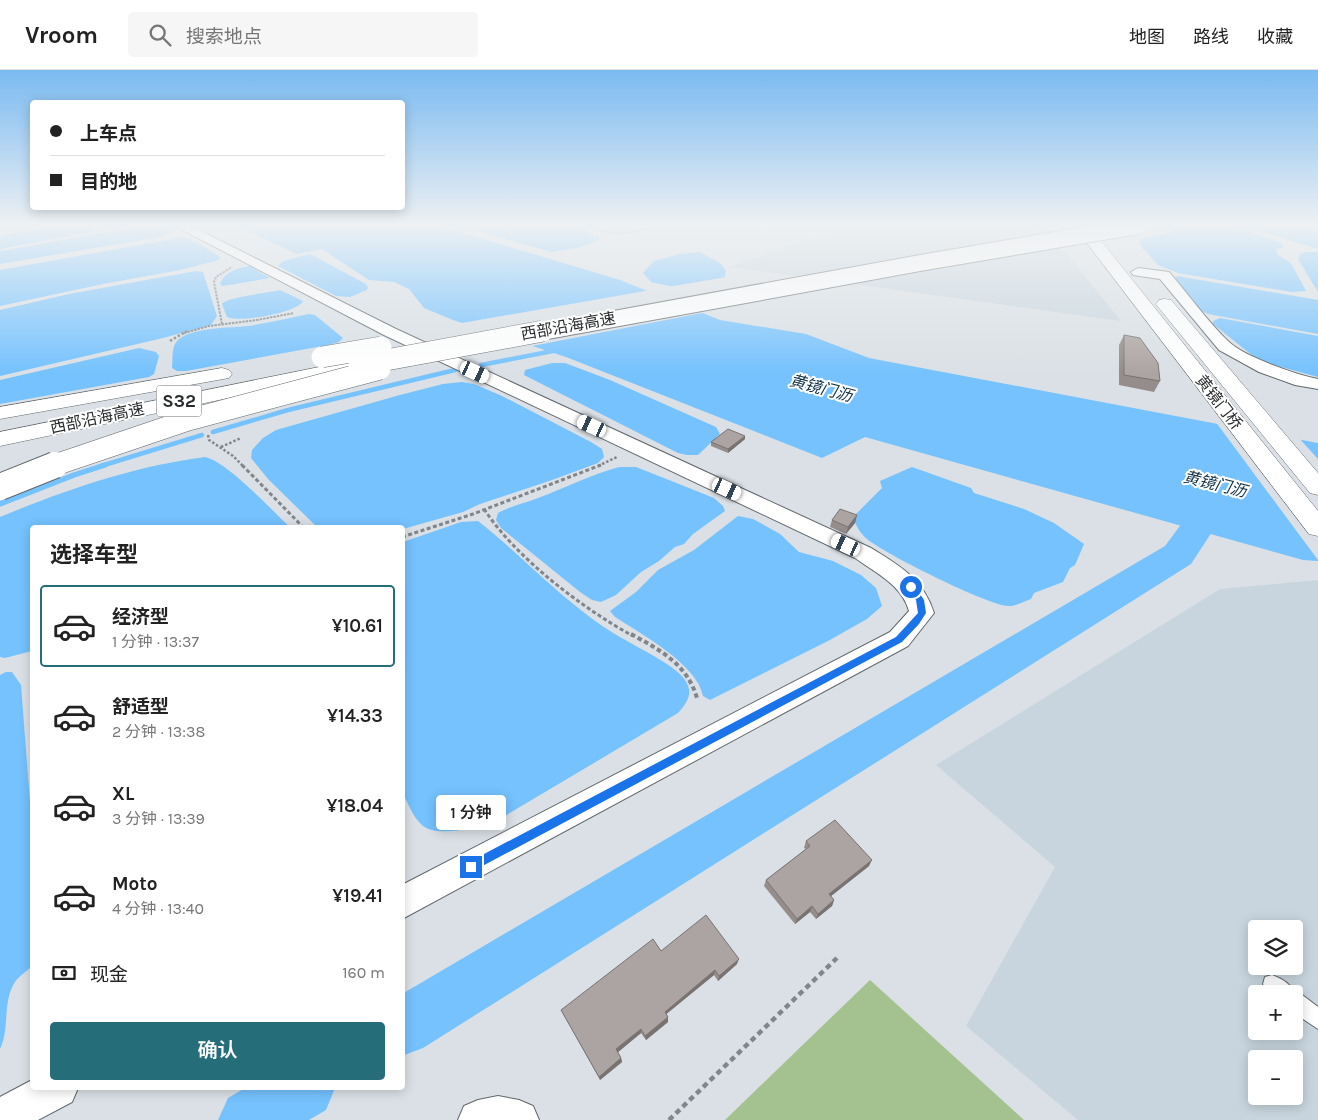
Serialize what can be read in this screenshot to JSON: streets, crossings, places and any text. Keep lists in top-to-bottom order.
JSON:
{
  "streets": {
    "main road": ["西部沿海高速", "S32", "黄镜门桥"]
  },
  "water": ["黄镜门沥"],
  "page": {
    "header": "Vroom",
    "search": "搜索地点",
    "nav": ["地图", "路线", "收藏"],
    "banner": ["上车点", "目的地"],
    "heading": "选择车型",
    "list": [
      {
        "name": "经济型",
        "note": "1 分钟 · 13:37",
        "value": "¥10.61"
      },
      {
        "name": "舒适型",
        "note": "2 分钟 · 13:38",
        "value": "¥14.33"
      },
      {
        "name": "XL",
        "note": "3 分钟 · 13:39",
        "value": "¥18.04"
      },
      {
        "name": "Moto",
        "note": "4 分钟 · 13:40",
        "value": "¥19.41"
      }
    ],
    "bubble": "1 分钟",
    "map_buttons": ["+", "−"],
    "pay": ["现金", "160 m"],
    "buttons": "确认"
  }
}
